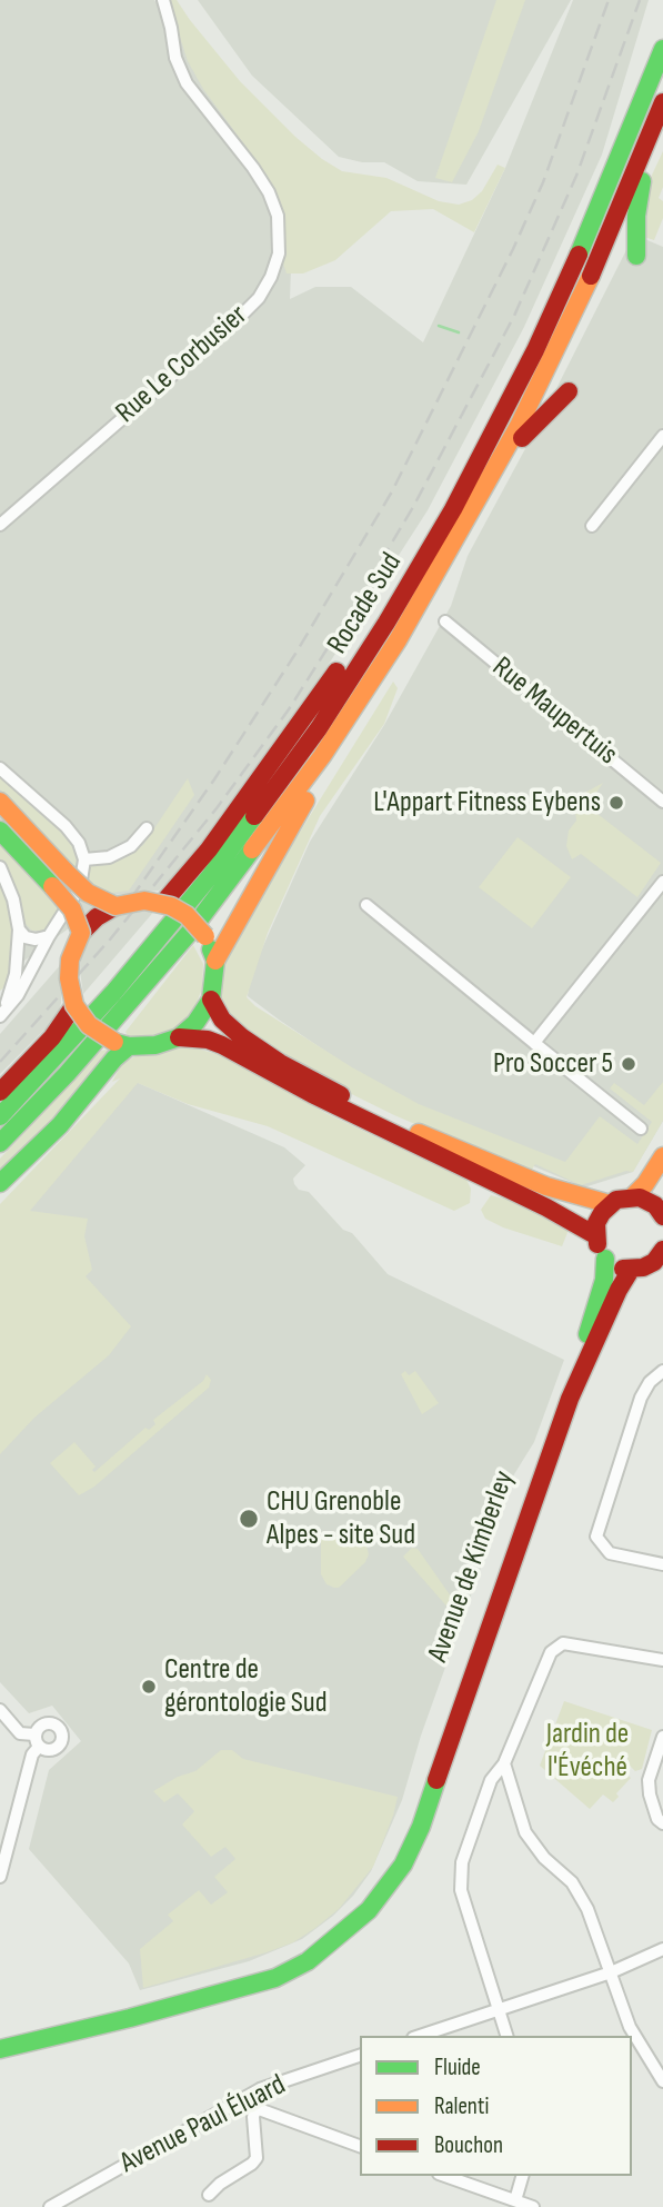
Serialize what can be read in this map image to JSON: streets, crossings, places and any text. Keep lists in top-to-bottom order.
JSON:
{
  "streets": {
    "main road": ["Rocade Sud", "Avenue de Kimberley"],
    "street": ["Rue Le Corbusier", "Rue Maupertuis", "Avenue Paul Éluard"]
  },
  "parks": ["Jardin de l'Évéché"],
  "places": [
    "L'Appart Fitness Eybens",
    "Pro Soccer 5",
    "CHU Grenoble Alpes - site Sud",
    "Centre de gérontologie Sud"
  ],
  "legend": ["Fluide", "Ralenti", "Bouchon"]
}
